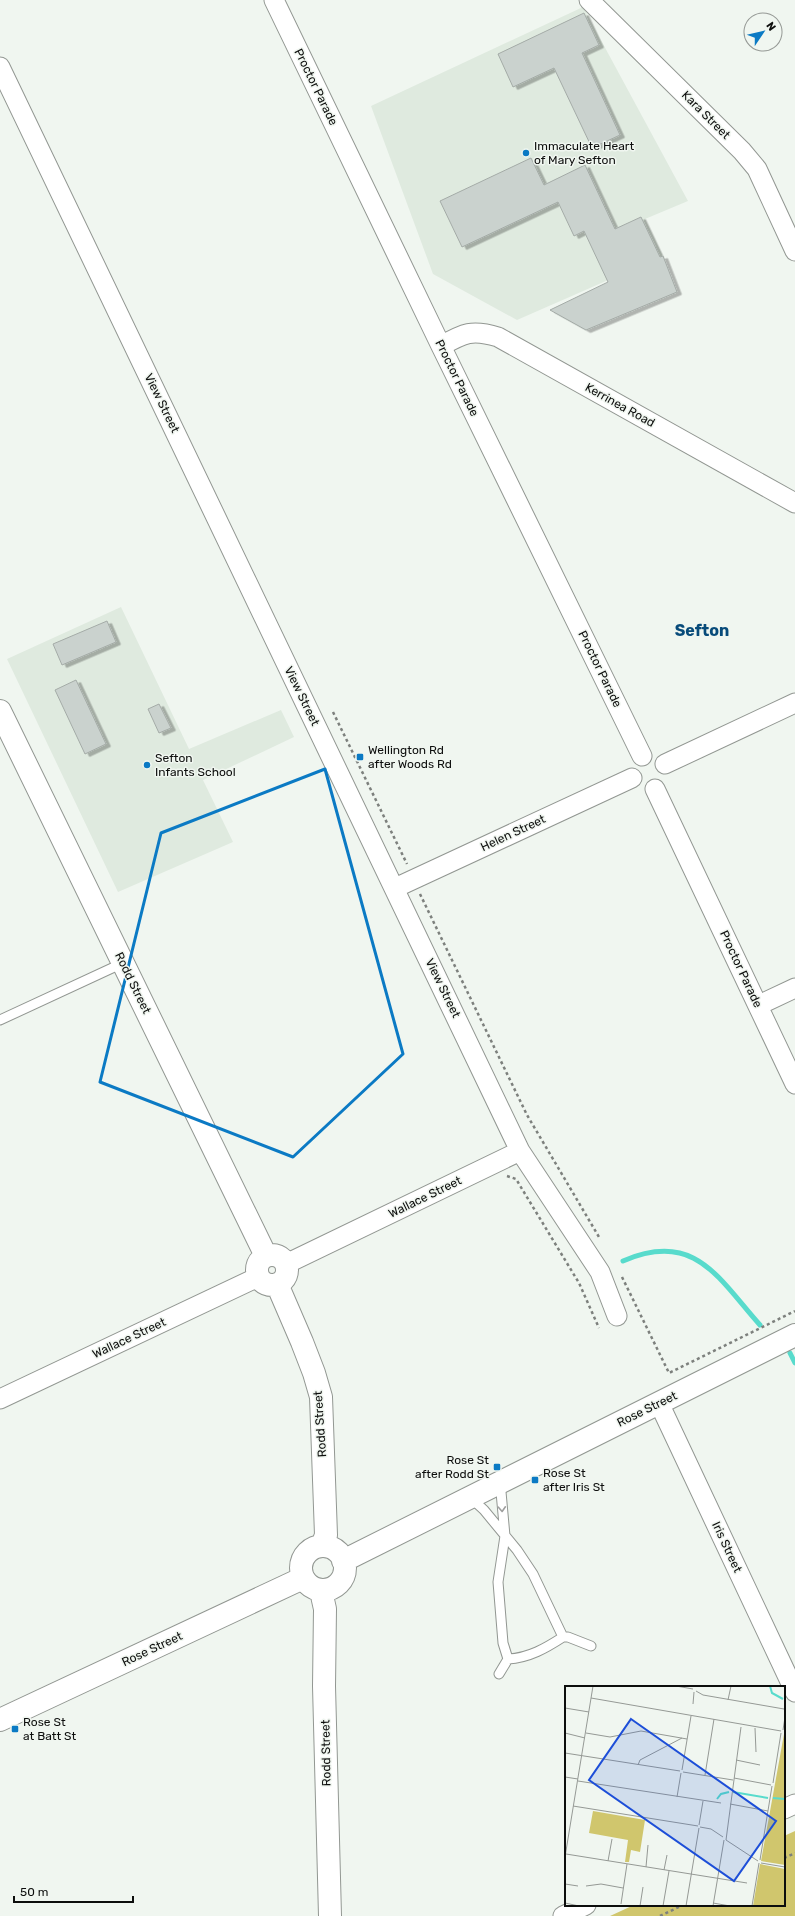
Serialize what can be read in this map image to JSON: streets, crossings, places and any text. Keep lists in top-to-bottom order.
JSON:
{
  "streets": {
    "street": [
      "Proctor Parade",
      "Kara Street",
      "View Street",
      "Kerrinea Road",
      "Helen Street",
      "Rodd Street",
      "Wallace Street",
      "Rose Street",
      "Iris Street"
    ]
  },
  "crossings": [
    ["Proctor Parade", "Kerrinea Road"],
    ["Proctor Parade", "Helen Street"],
    ["View Street", "Helen Street"],
    ["View Street", "Wallace Street"],
    ["Rodd Street", "Wallace Street"],
    ["Rodd Street", "Rose Street"],
    ["Rose Street", "Iris Street"]
  ],
  "districts": ["Sefton"],
  "places": {
    "other": ["Immaculate Heart of Mary Sefton", "Sefton Infants School"],
    "transit": [
      "Wellington Rd after Woods Rd",
      "Rose St after Rodd St",
      "Rose St after Iris St",
      "Rose St at Batt St"
    ]
  },
  "scale_bar": "50 m",
  "north": "top right"
}
